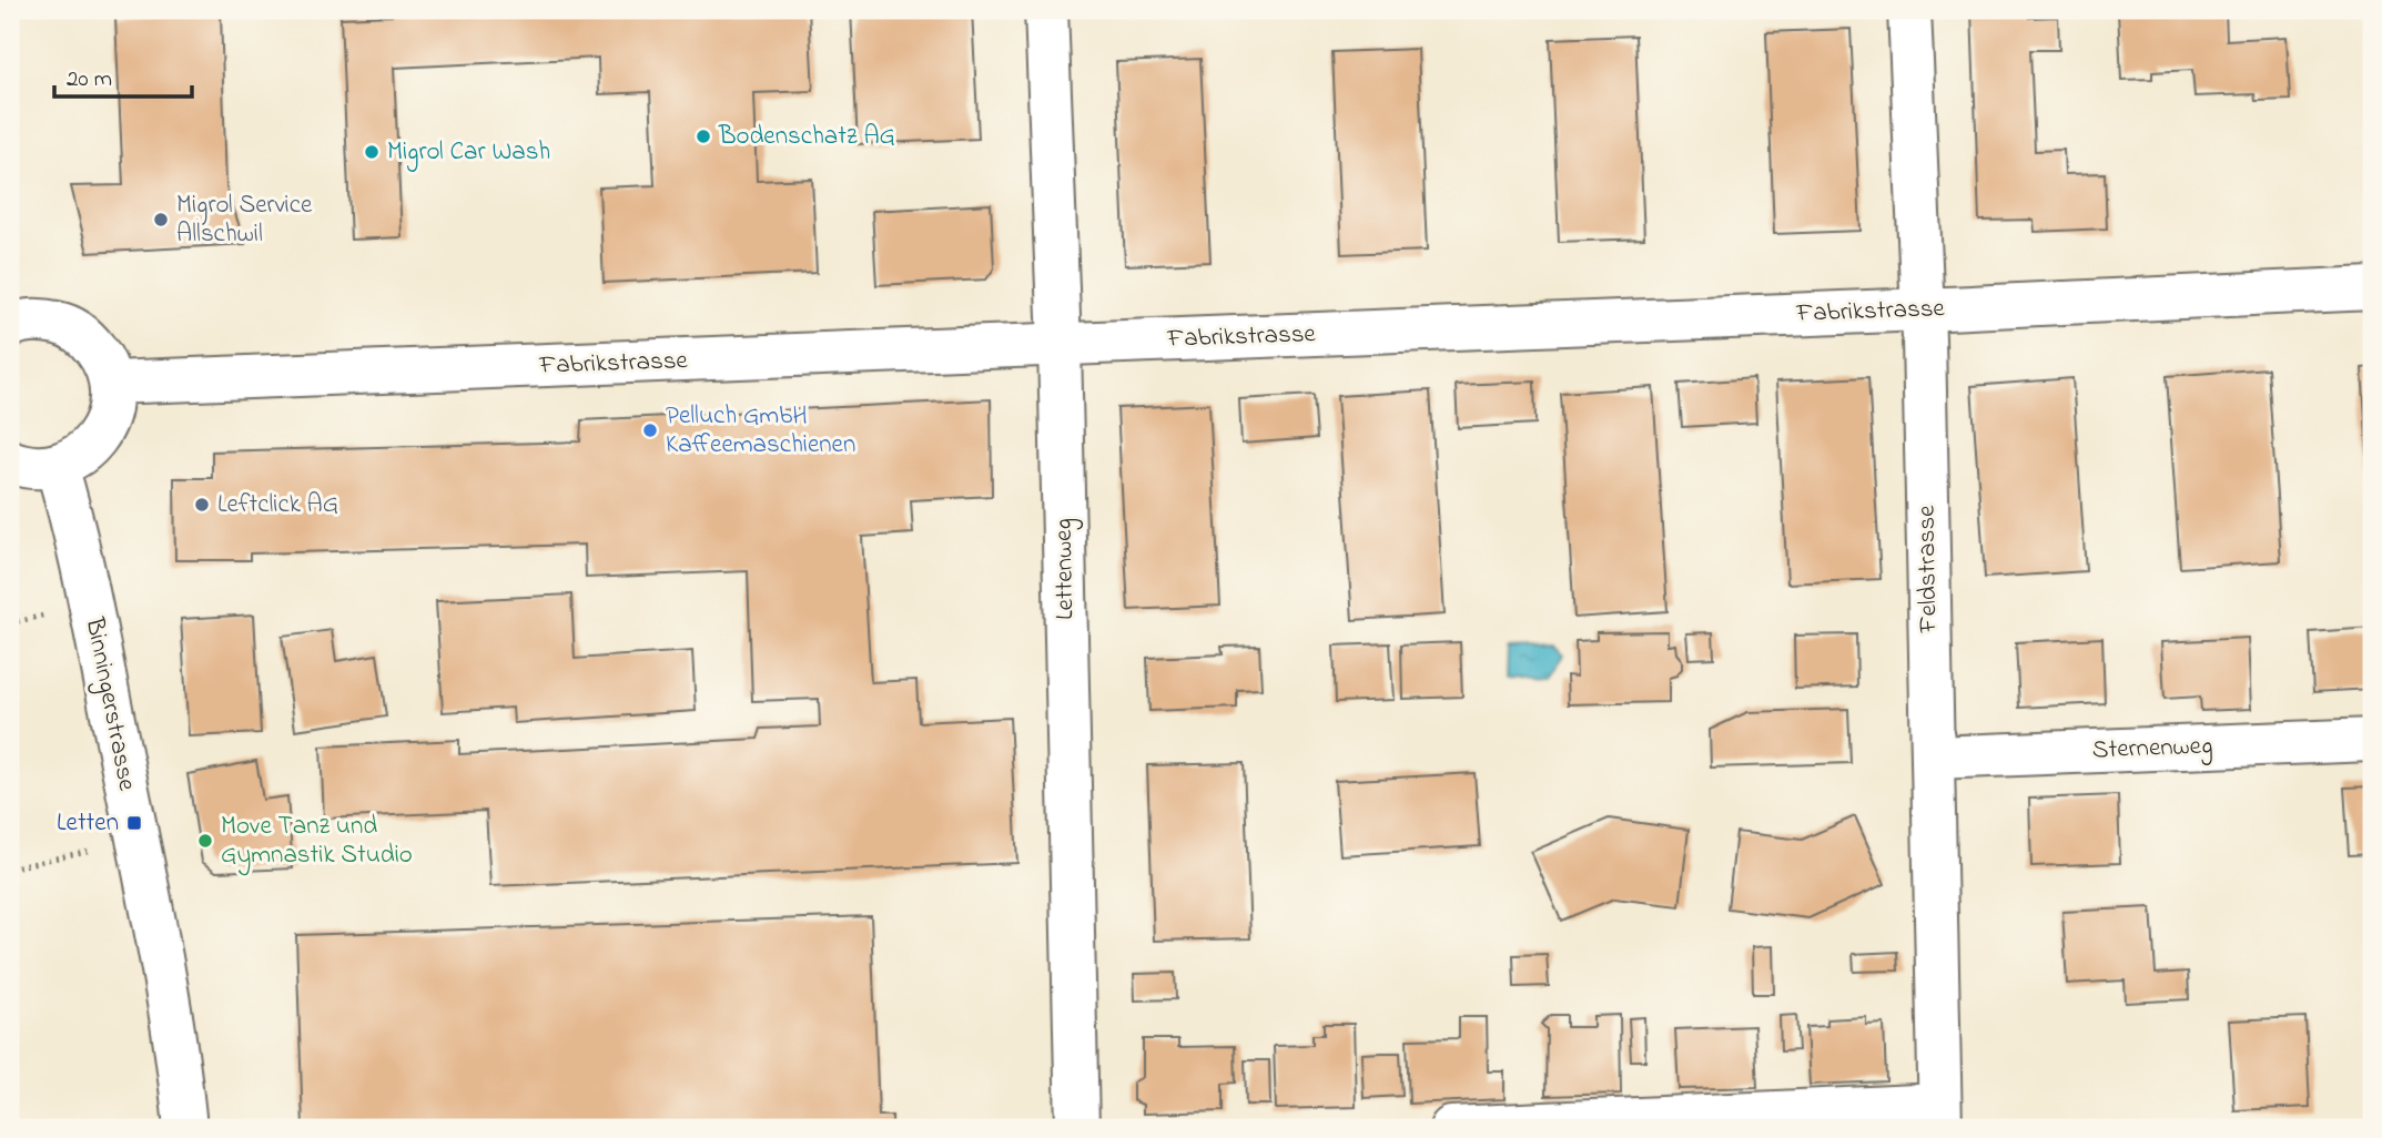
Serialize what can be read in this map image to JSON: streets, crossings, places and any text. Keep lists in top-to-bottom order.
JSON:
{
  "streets": {
    "street": [
      "Fabrikstrasse",
      "Lettenweg",
      "Feldstrasse",
      "Binningerstrasse",
      "Sternenweg"
    ]
  },
  "crossings": [
    ["Fabrikstrasse", "Lettenweg"],
    ["Fabrikstrasse", "Feldstrasse"],
    ["Feldstrasse", "Sternenweg"]
  ],
  "places": {
    "other": [
      "Bodenschatz AG",
      "Migrol Car Wash",
      "Migrol Service Allschwil",
      "Pelluch GmbH Kaffeemaschienen",
      "Leftclick AG",
      "Move Tanz und Gymnastik Studio"
    ],
    "transit": ["Letten"]
  },
  "scale_bar": "20 m"
}
